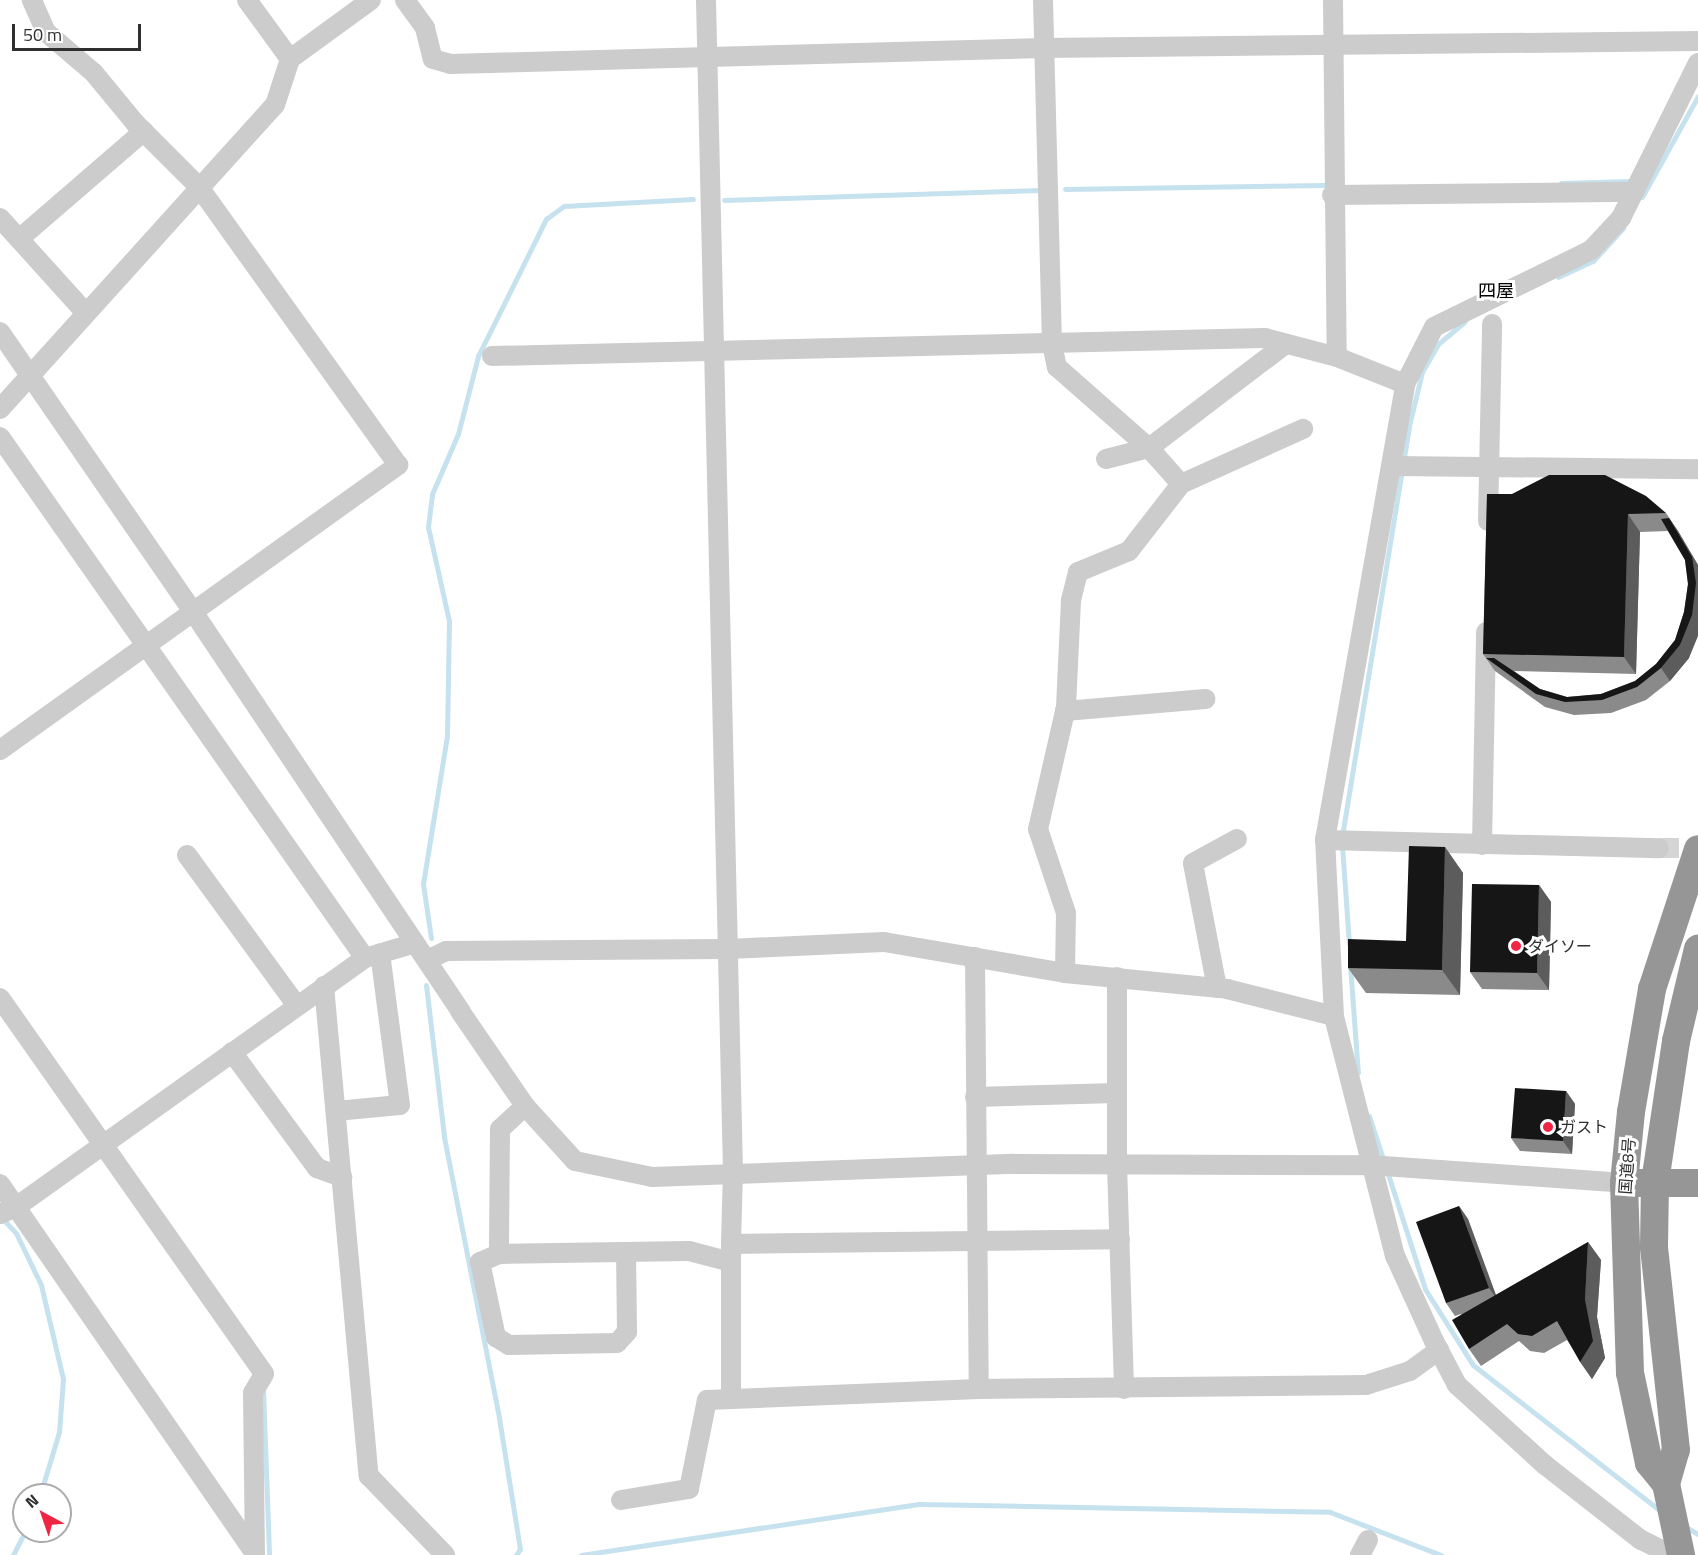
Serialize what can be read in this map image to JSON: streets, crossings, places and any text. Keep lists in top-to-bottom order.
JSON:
{
  "streets": {
    "highway": ["国道8号"]
  },
  "districts": ["四屋"],
  "places": ["ダイソー", "ガスト"],
  "scale_bar": "50 m",
  "north": "top left"
}
